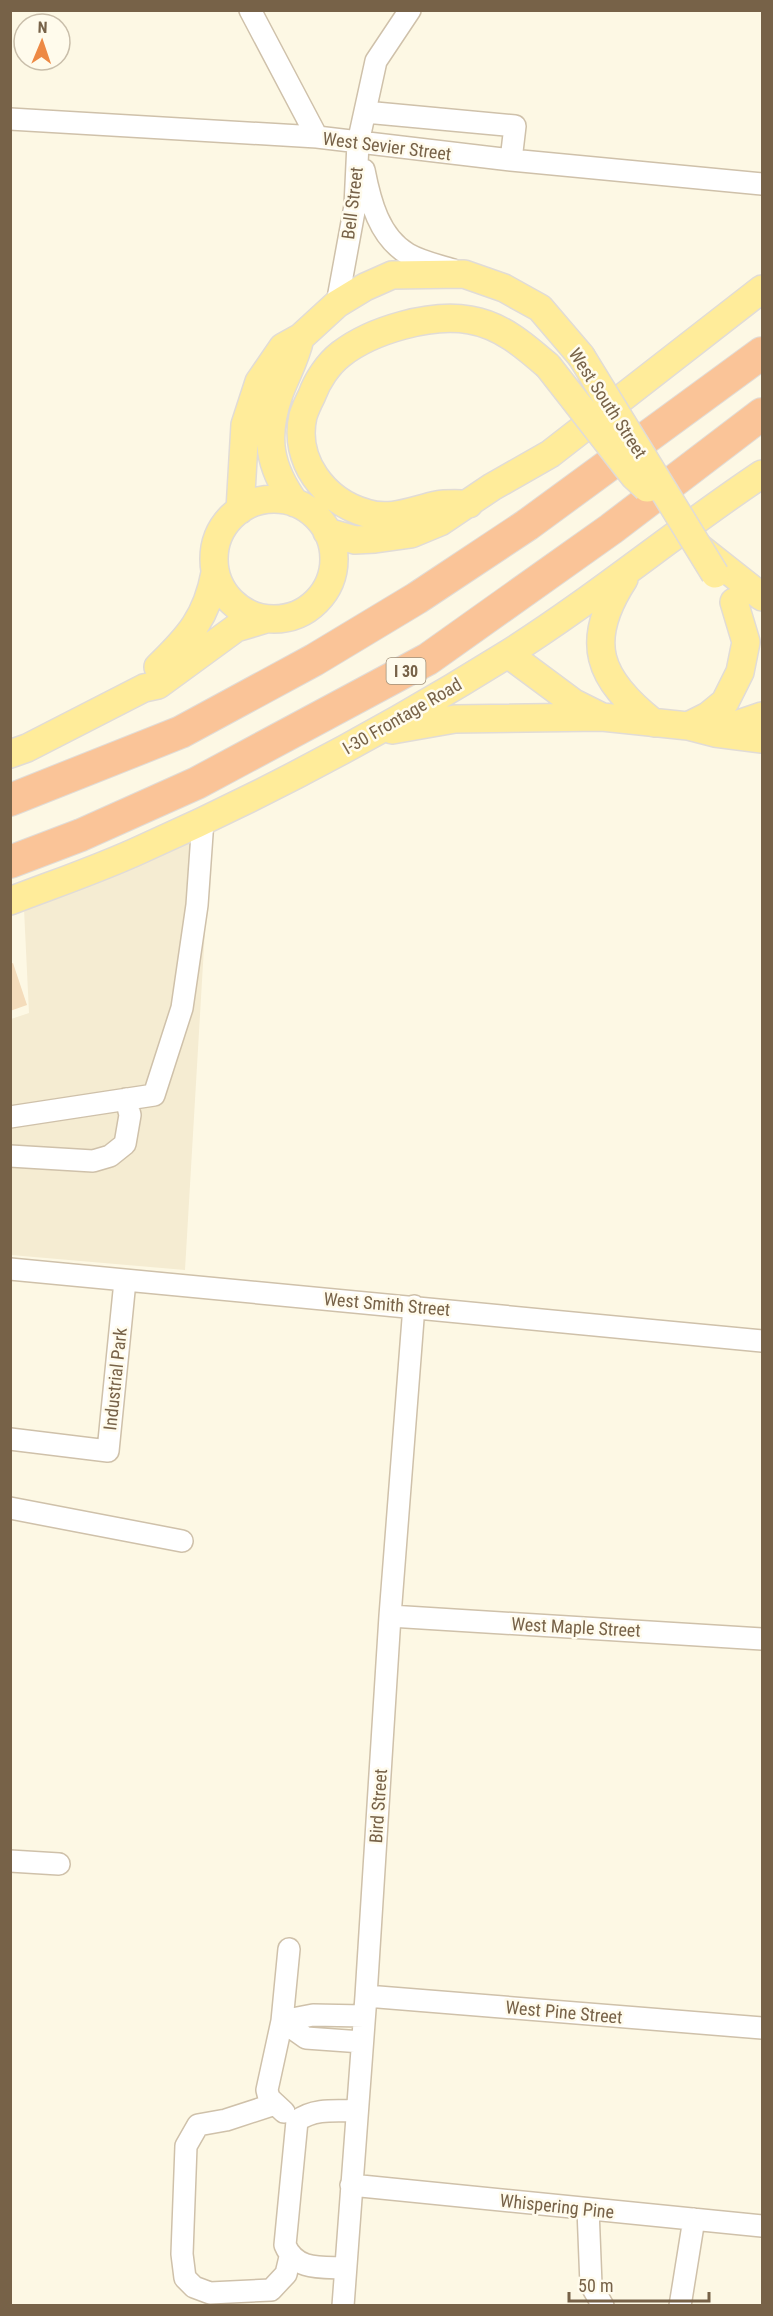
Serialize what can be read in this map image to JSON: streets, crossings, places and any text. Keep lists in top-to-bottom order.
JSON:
{
  "streets": {
    "highway": ["I 30"],
    "main road": ["West South Street", "I-30 Frontage Road"],
    "street": [
      "West Sevier Street",
      "Bell Street",
      "West Smith Street",
      "Industrial Park",
      "West Maple Street",
      "Bird Street",
      "West Pine Street",
      "Whispering Pine"
    ]
  },
  "crossings": [
    ["West Sevier Street", "Bell Street"],
    ["Bell Street", "West South Street"],
    ["West Smith Street", "Industrial Park"],
    ["West Smith Street", "Bird Street"],
    ["West Maple Street", "Bird Street"],
    ["Bird Street", "West Pine Street"],
    ["Bird Street", "Whispering Pine"]
  ],
  "scale_bar": "50 m",
  "north": "top"
}
